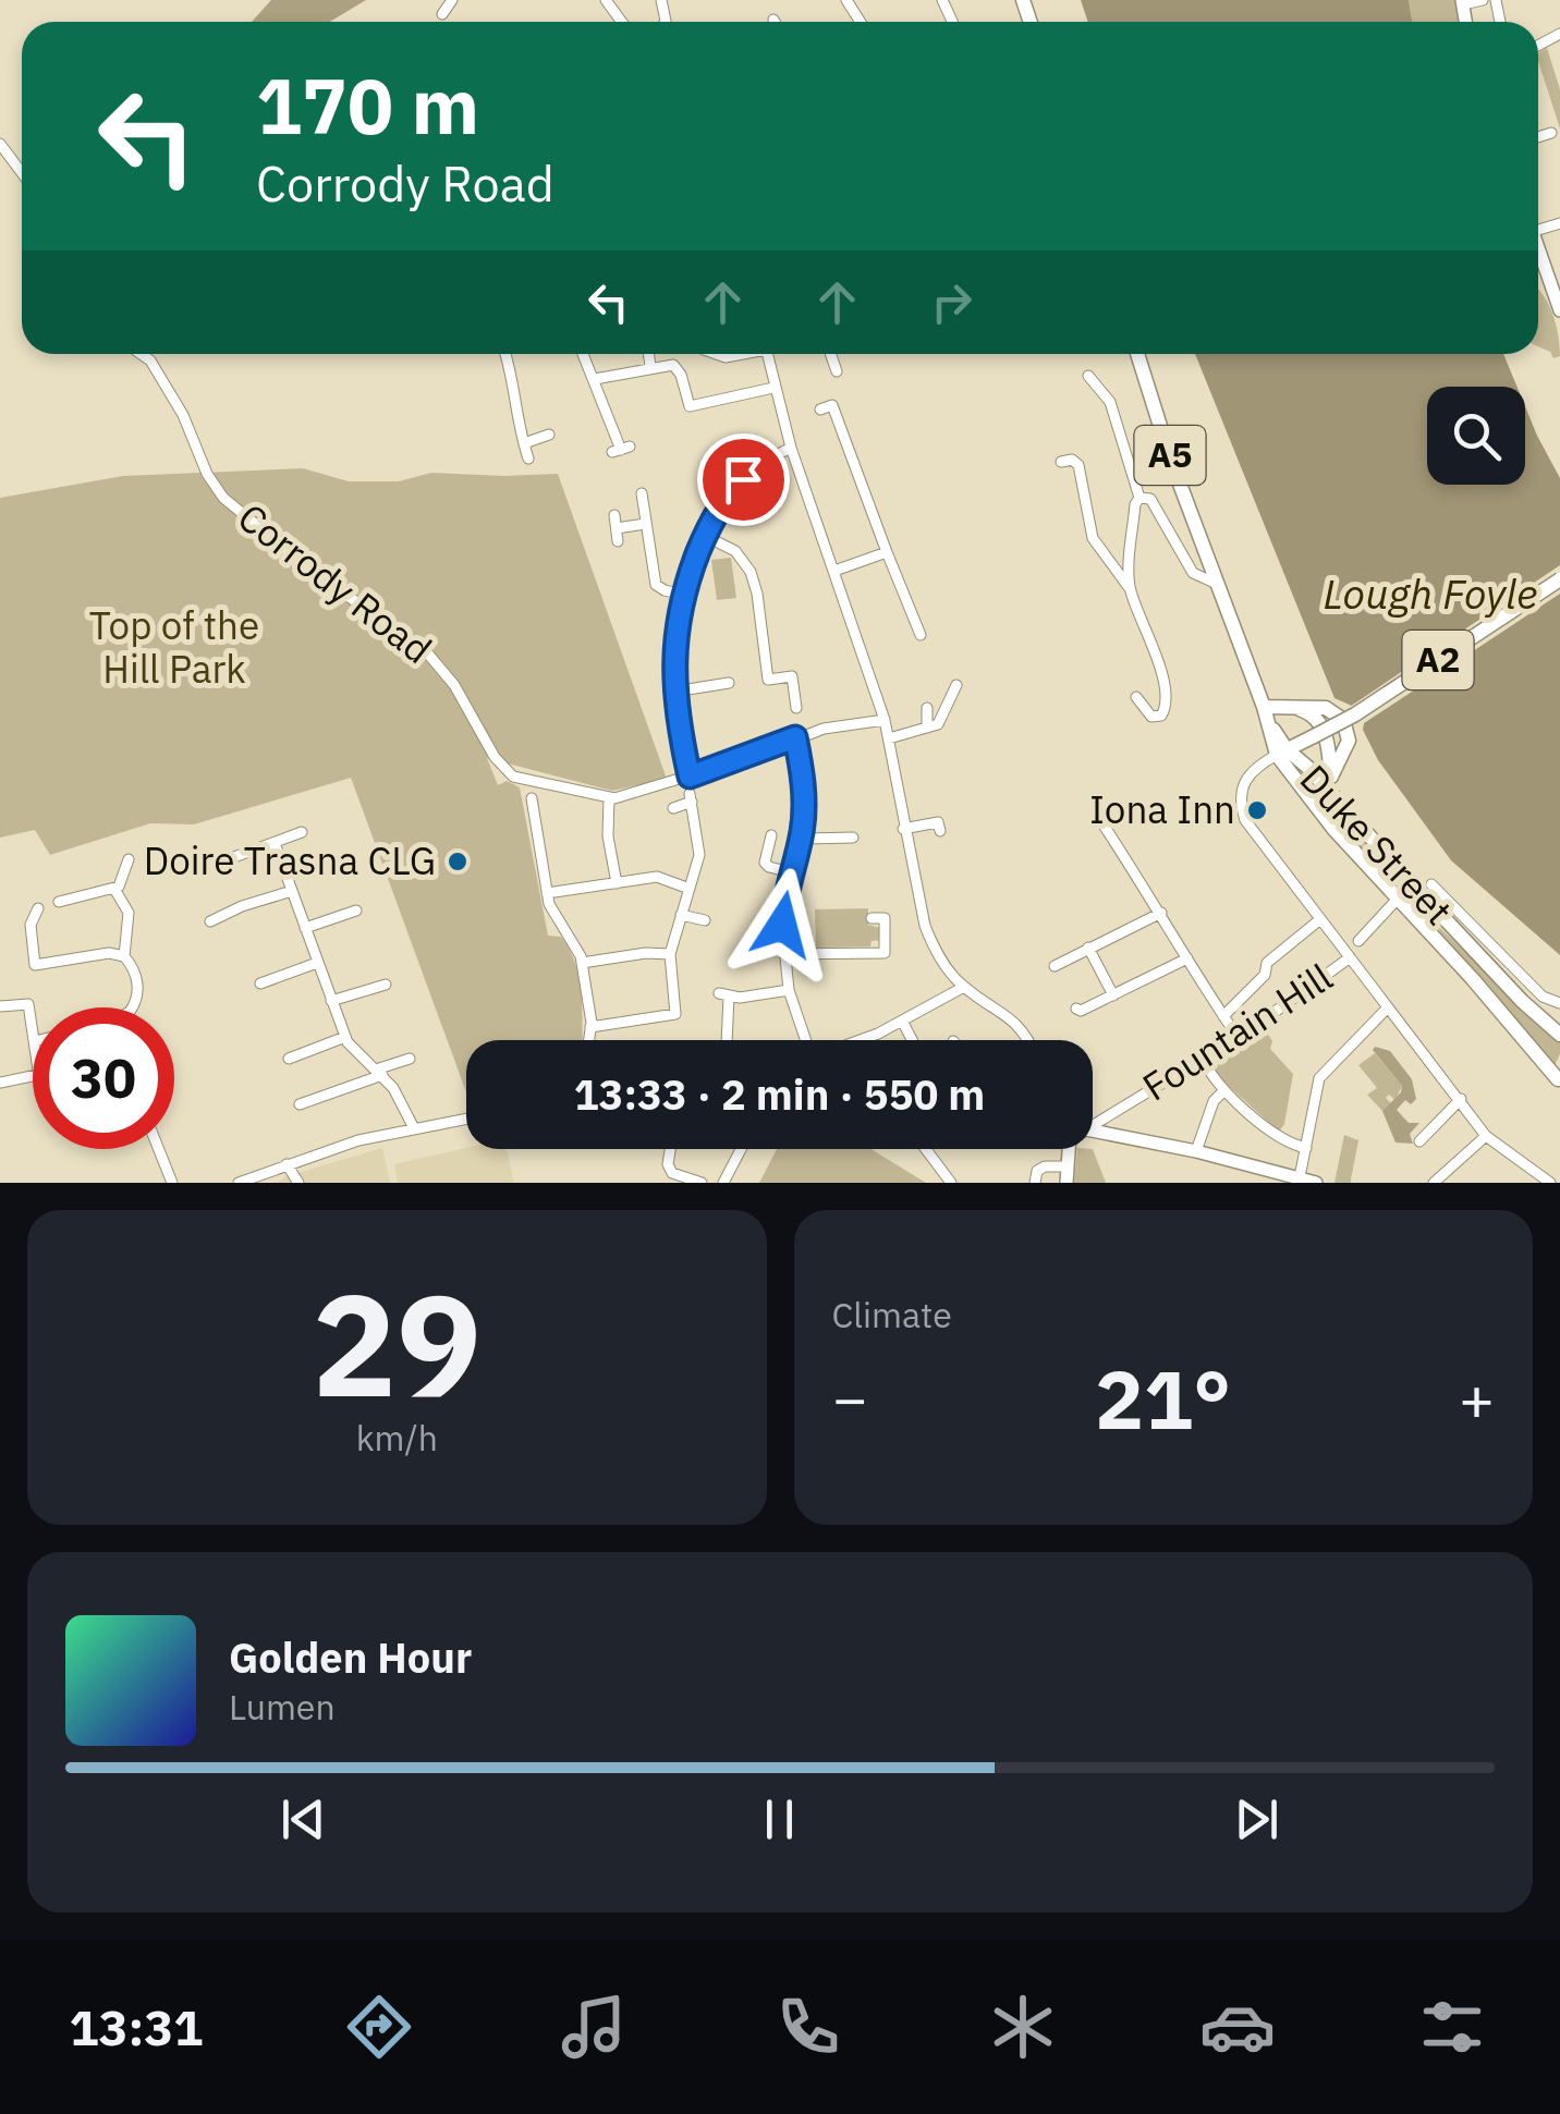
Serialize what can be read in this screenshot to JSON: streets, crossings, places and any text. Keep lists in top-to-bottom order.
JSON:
{
  "streets": {
    "highway": ["A5", "A2", "Duke Street"],
    "street": ["Corrody Road", "Fountain Hill"]
  },
  "crossings": [
    ["A5", "A2"],
    ["A5", "Duke Street"],
    ["A2", "Duke Street"]
  ],
  "water": ["Lough Foyle"],
  "parks": ["Top of the Hill Park"],
  "places": ["Iona Inn", "Doire Trasna CLG"],
  "page": {
    "turn": ["170 m", "Corrody Road"],
    "limit": "30",
    "trip": "13:33 · 2 min · 550 m",
    "tile": [
      ["29", "km/h"],
      "Climate"
    ],
    "heat": ["−", "21°", "+"],
    "song": ["Golden Hour", "Lumen"],
    "tabs": "13:31"
  }
}
